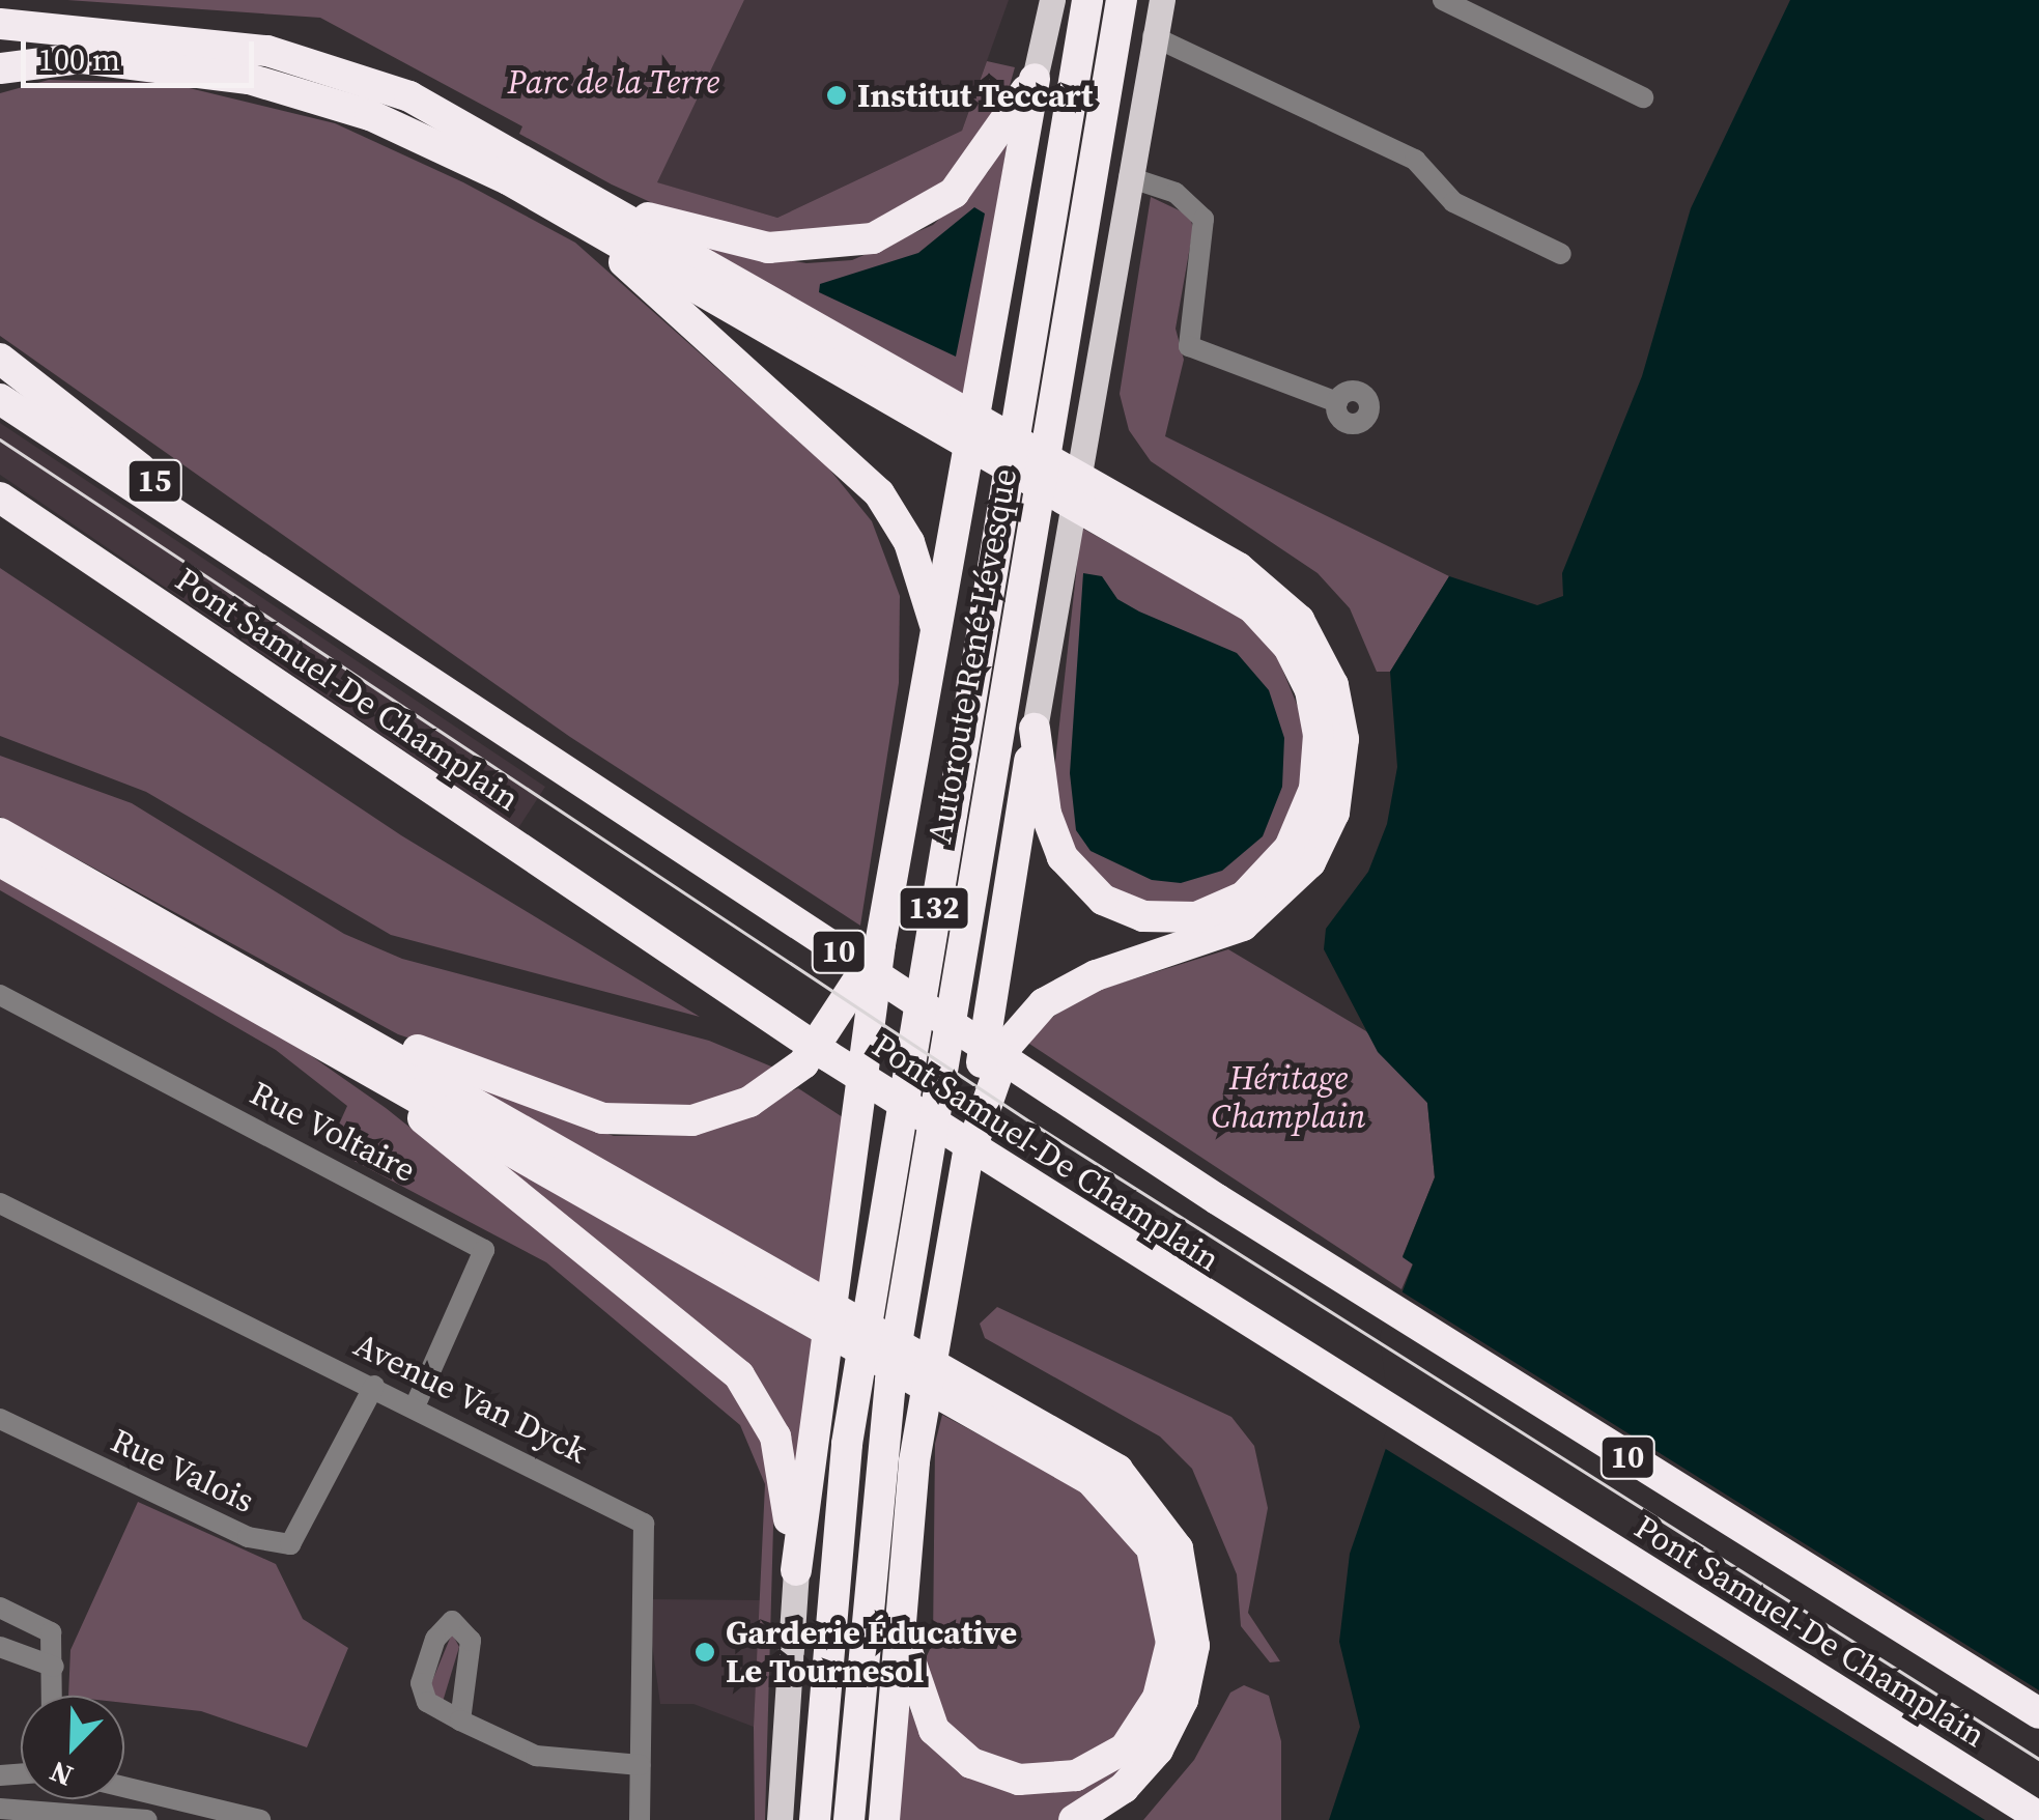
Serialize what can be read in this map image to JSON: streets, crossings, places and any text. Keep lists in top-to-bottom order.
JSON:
{
  "streets": {
    "highway": [
      "15",
      "Autoroute René-Lévesque",
      "Pont Samuel-De Champlain",
      "132",
      "10"
    ],
    "street": ["Rue Voltaire", "Avenue Van Dyck", "Rue Valois"]
  },
  "crossings": [
    ["15", "Pont Samuel-De Champlain"],
    ["15", "10"],
    ["Pont Samuel-De Champlain", "10"],
    ["Rue Voltaire", "Avenue Van Dyck"],
    ["Avenue Van Dyck", "Rue Valois"]
  ],
  "parks": ["Parc de la Terre", "Héritage Champlain"],
  "places": ["Institut Teccart", "Garderie Éducative Le Tournesol"],
  "scale_bar": "100 m",
  "north": "bottom left"
}
